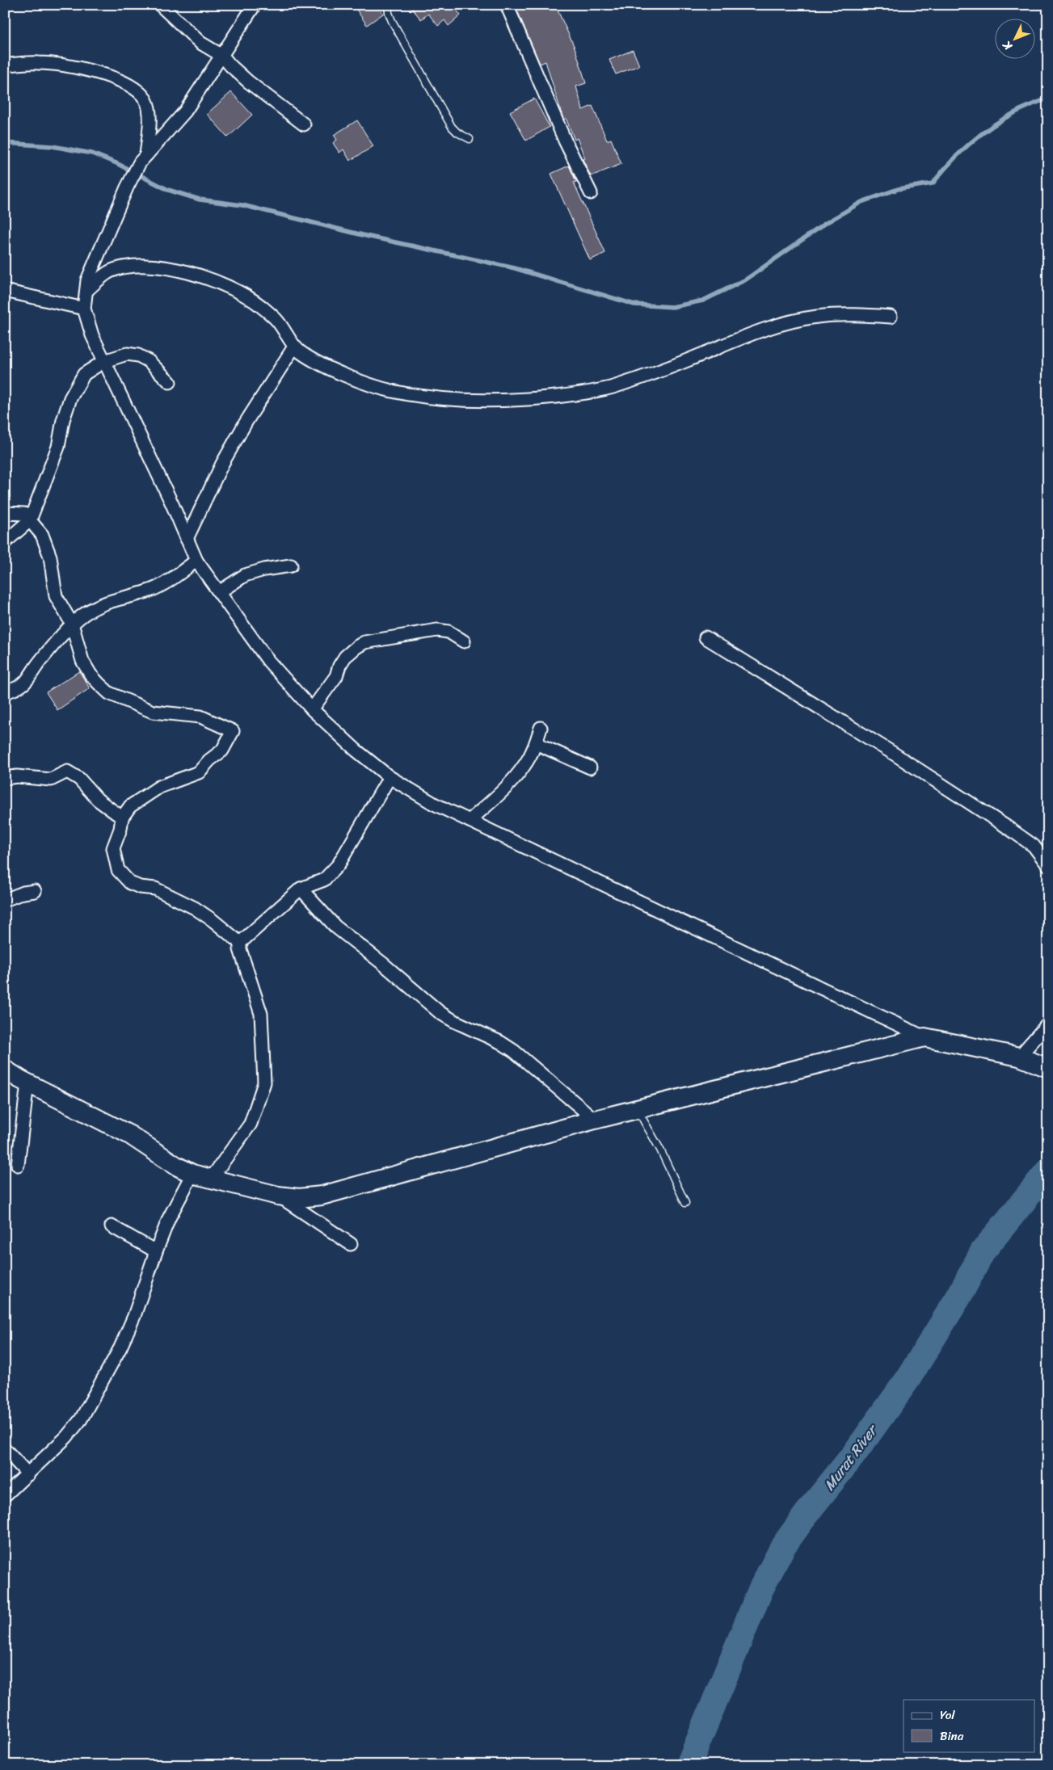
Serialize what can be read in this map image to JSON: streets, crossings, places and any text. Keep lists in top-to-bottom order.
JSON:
{
  "water": ["Murat River"],
  "legend": ["Yol", "Bina"],
  "north": "bottom left"
}
